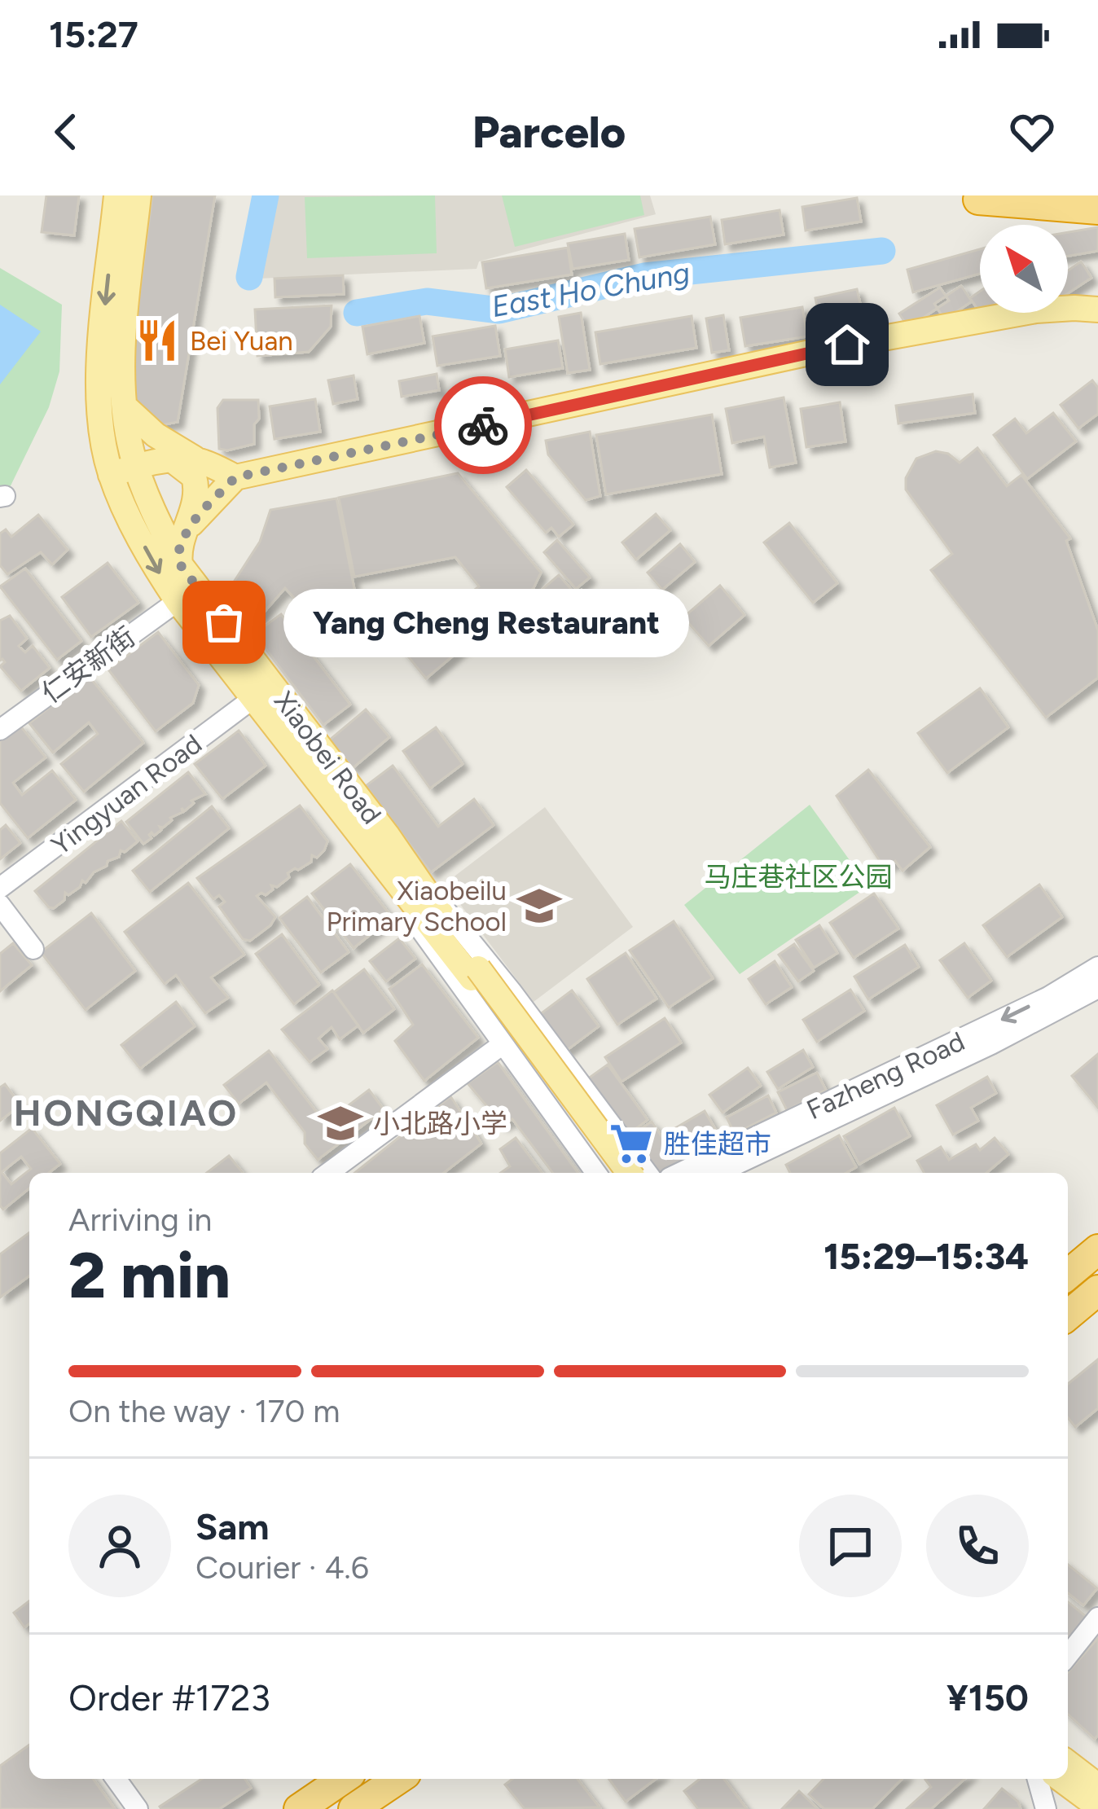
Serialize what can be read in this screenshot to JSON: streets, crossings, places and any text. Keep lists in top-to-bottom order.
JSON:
{
  "streets": {
    "main road": ["Xiaobei Road"],
    "street": ["仁安新街", "Yingyuan Road", "Fazheng Road"]
  },
  "crossings": [
    ["仁安新街", "Xiaobei Road"],
    ["Xiaobei Road", "Yingyuan Road"]
  ],
  "districts": ["HONGQIAO"],
  "water": ["East Ho Chung"],
  "parks": ["马庄巷社区公园"],
  "places": {
    "restaurant": ["Bei Yuan"],
    "other": ["Yang Cheng Restaurant"],
    "school or university": ["Xiaobeilu Primary School", "小北路小学"],
    "supermarket": ["胜佳超市"]
  },
  "north": "top left",
  "page": {
    "status": "15:27",
    "header": "Parcelo",
    "bubble": "Yang Cheng Restaurant",
    "heading": ["2 min", "Arriving in", "15:29–15:34"],
    "panel": [
      "Sam",
      "Courier · 4.6",
      "Order #1723",
      "¥150"
    ],
    "bar": "On the way · 170 m"
  }
}
